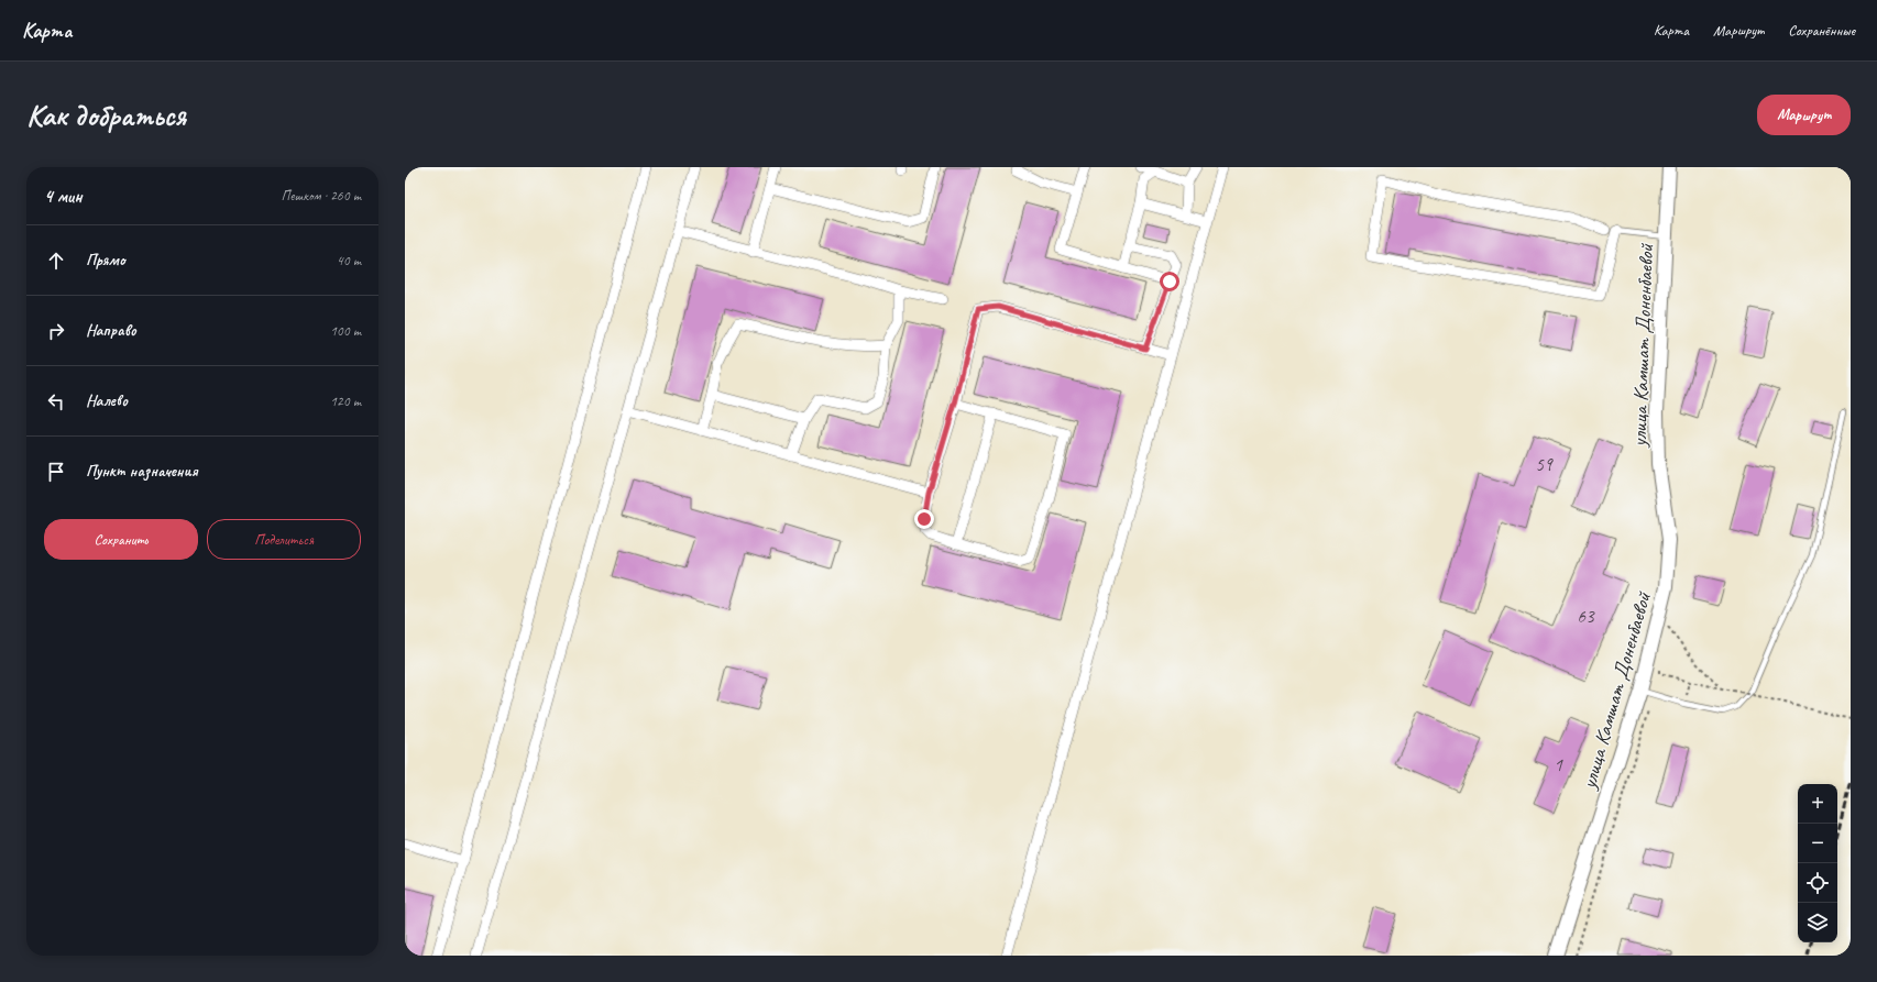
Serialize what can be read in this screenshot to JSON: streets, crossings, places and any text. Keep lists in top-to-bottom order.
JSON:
{
  "streets": {
    "street": ["улица Камшат Доненбаевой"]
  },
  "house_numbers": ["59", "63", "1"],
  "page": {
    "header": "Карта",
    "nav": ["Карта", "Маршрут", "Сохранённые"],
    "buttons": [
      "Маршрут",
      ["Сохранить", "Поделиться"]
    ],
    "title": "Как добраться",
    "heading": ["4 мин", "Пешком · 260 m"],
    "list": [
      ["Прямо", "40 m"],
      ["Направо", "100 m"],
      ["Налево", "120 m"],
      "Пункт назначения"
    ],
    "map_buttons": ["+", "−"]
  }
}
